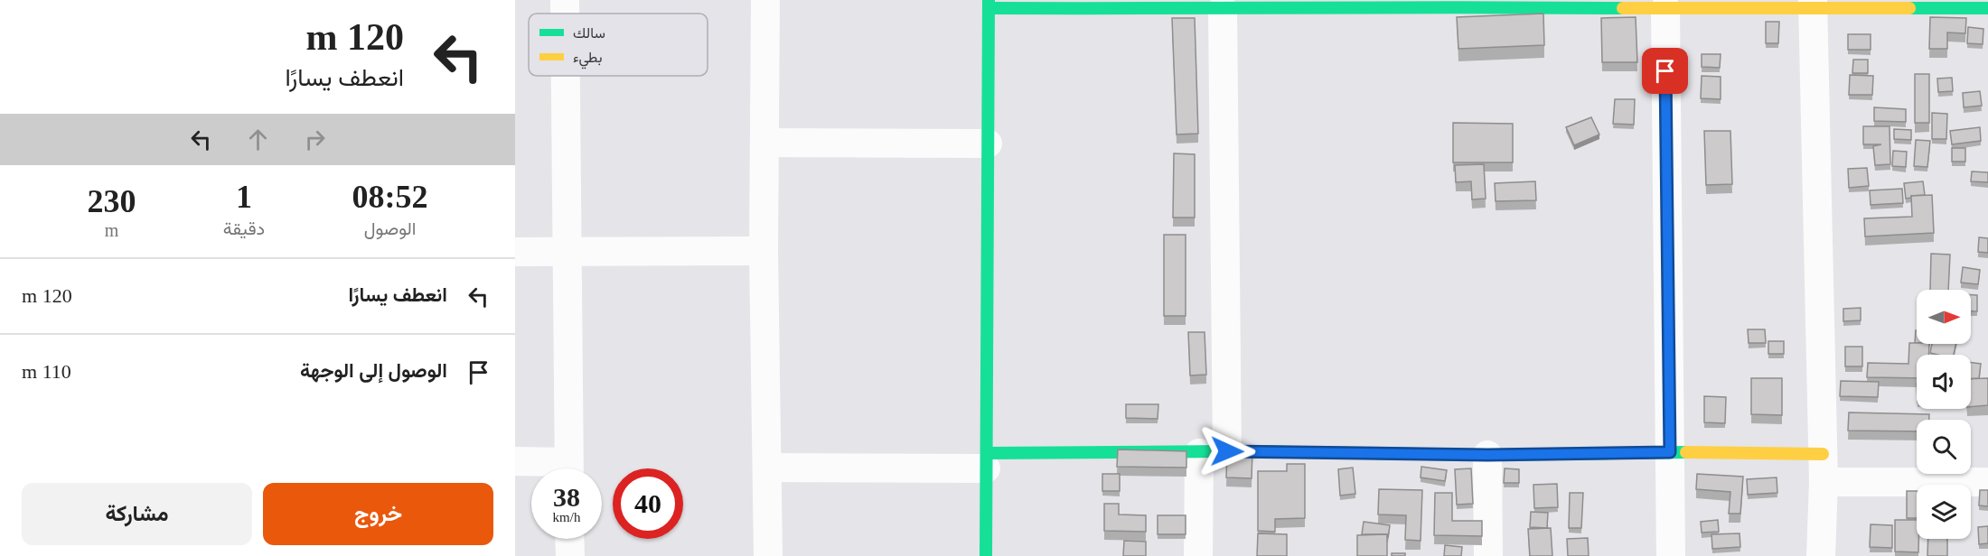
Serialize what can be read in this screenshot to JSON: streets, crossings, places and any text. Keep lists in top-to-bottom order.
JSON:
{
  "legend": ["سالك", "بطيء"],
  "north": "right",
  "page": {
    "turn": ["120 m", "انعطف يسارًا"],
    "eta": [
      "08:52",
      "الوصول",
      "1",
      "دقيقة",
      "230",
      "m"
    ],
    "list": [
      {
        "name": "انعطف يسارًا",
        "value": "120 m"
      },
      {
        "name": "الوصول إلى الوجهة",
        "value": "110 m"
      }
    ],
    "speed": "38 km/h",
    "limit": "40",
    "buttons": ["خروج", "مشاركة"]
  }
}
